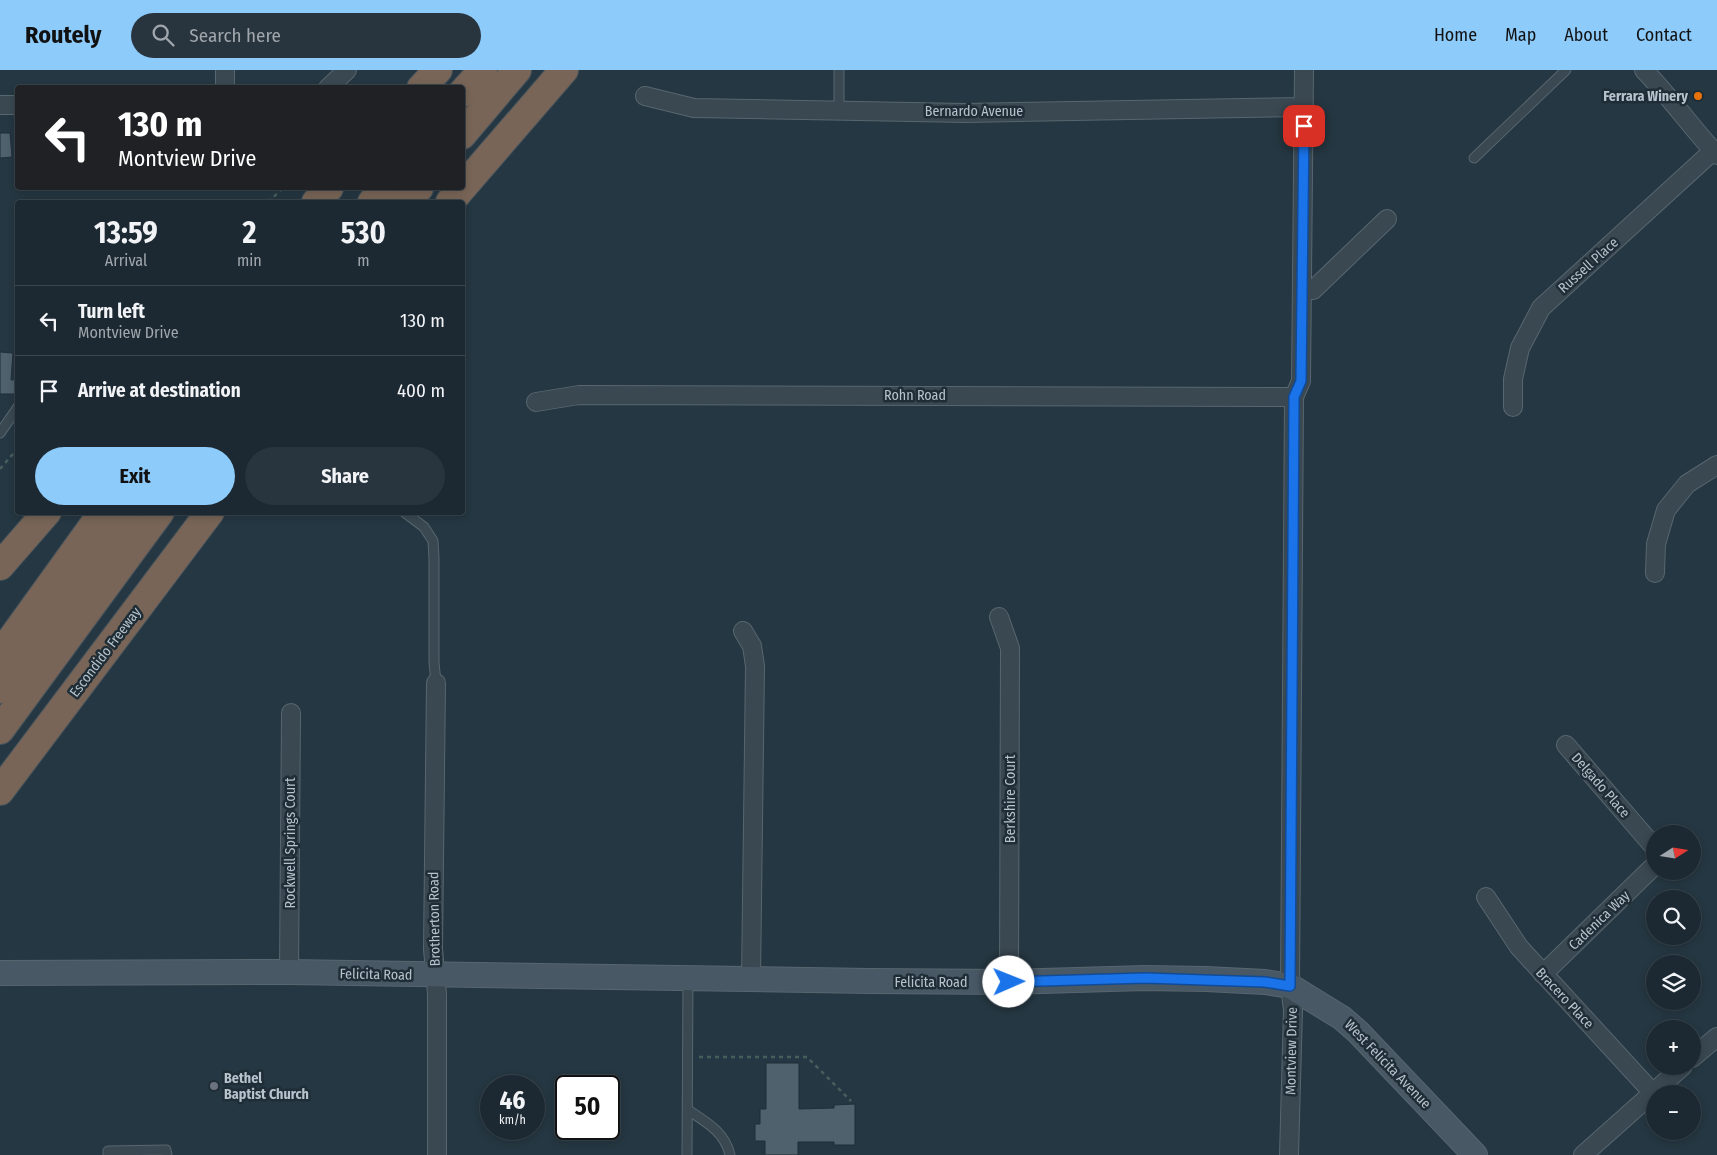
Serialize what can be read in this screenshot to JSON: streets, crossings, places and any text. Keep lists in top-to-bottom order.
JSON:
{
  "streets": {
    "highway": ["Escondido Freeway"],
    "main road": ["Felicita Road", "West Felicita Avenue"],
    "street": [
      "Bernardo Avenue",
      "Russell Place",
      "Rohn Road",
      "Delgado Place",
      "Berkshire Court",
      "Rockwell Springs Court",
      "Brotherton Road",
      "Cadenica Way",
      "Bracero Place",
      "Montview Drive"
    ]
  },
  "crossings": [
    ["Bernardo Avenue", "Montview Drive"],
    ["Rohn Road", "Montview Drive"],
    ["Berkshire Court", "Felicita Road"],
    ["Rockwell Springs Court", "Felicita Road"],
    ["Brotherton Road", "Felicita Road"],
    ["Cadenica Way", "Bracero Place"],
    ["Felicita Road", "Montview Drive"],
    ["Felicita Road", "West Felicita Avenue"],
    ["Montview Drive", "West Felicita Avenue"]
  ],
  "places": ["Ferrara Winery", "Bethel Baptist Church"],
  "north": "right",
  "page": {
    "header": "Routely",
    "search": "Search here",
    "nav": [
      "Home",
      "Map",
      "About",
      "Contact"
    ],
    "turn": ["130 m", "Montview Drive"],
    "eta": [
      "13:59",
      "Arrival",
      "2",
      "min",
      "530",
      "m"
    ],
    "list": [
      {
        "name": "Turn left",
        "note": "Montview Drive",
        "value": "130 m"
      },
      {
        "name": "Arrive at destination",
        "value": "400 m"
      }
    ],
    "buttons": ["Exit", "Share"],
    "map_buttons": ["+", "−"],
    "speed": "46 km/h",
    "limit": "50"
  }
}
